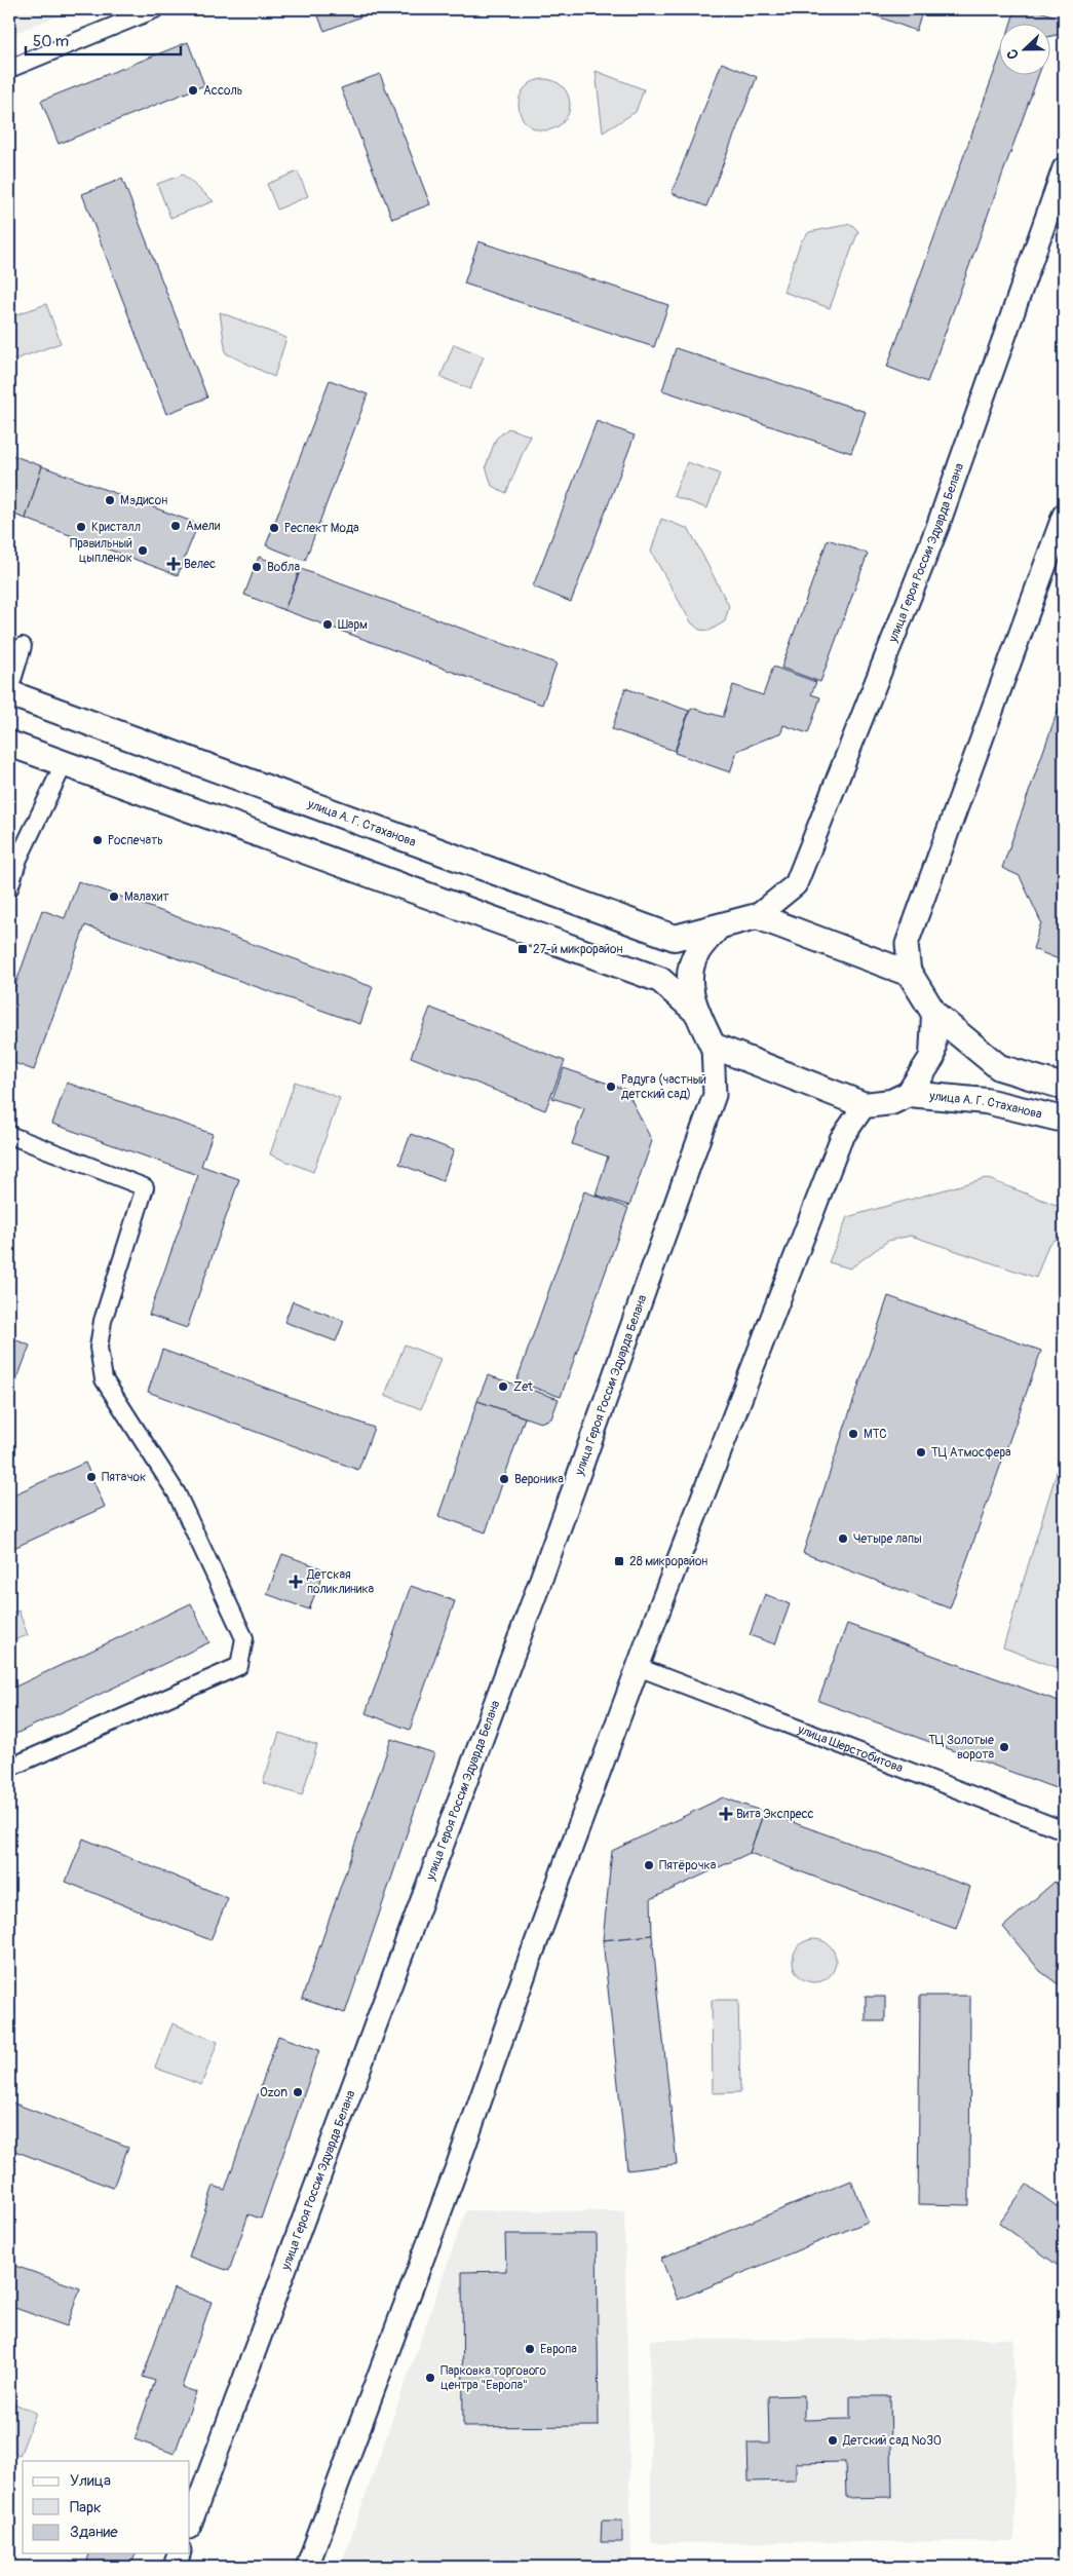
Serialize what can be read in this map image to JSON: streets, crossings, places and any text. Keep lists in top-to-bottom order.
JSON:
{
  "streets": {
    "main road": ["улица А. Г. Стаханова"],
    "street": ["улица Героя России Эдуарда Белана", "улица Шерстобитова"]
  },
  "crossings": [
    ["улица Героя России Эдуарда Белана", "улица А. Г. Стаханова"]
  ],
  "places": {
    "other": [
      "Ассоль",
      "Мэдисон",
      "Амели",
      "Кристалл",
      "Респект Мода",
      "Правильный цыпленок",
      "Вобла",
      "Шарм",
      "Роспечать",
      "Малахит",
      "Радуга (частный детский сад)",
      "Zet",
      "МТС",
      "ТЦ Атмосфера",
      "Пятачок",
      "Вероника",
      "Четыре лапы",
      "ТЦ Золотые ворота",
      "Пятёрочка",
      "Ozon",
      "Европа",
      "Парковка торгового центра \"Европа\"",
      "Детский сад №30"
    ],
    "health": ["Велес", "Детская поликлиника", "Вита Экспресс"],
    "transit": ["27-й микрорайон", "28 микрорайон"]
  },
  "legend": ["Улица", "Парк", "Здание"],
  "scale_bar": "50 m",
  "north": "left"
}
